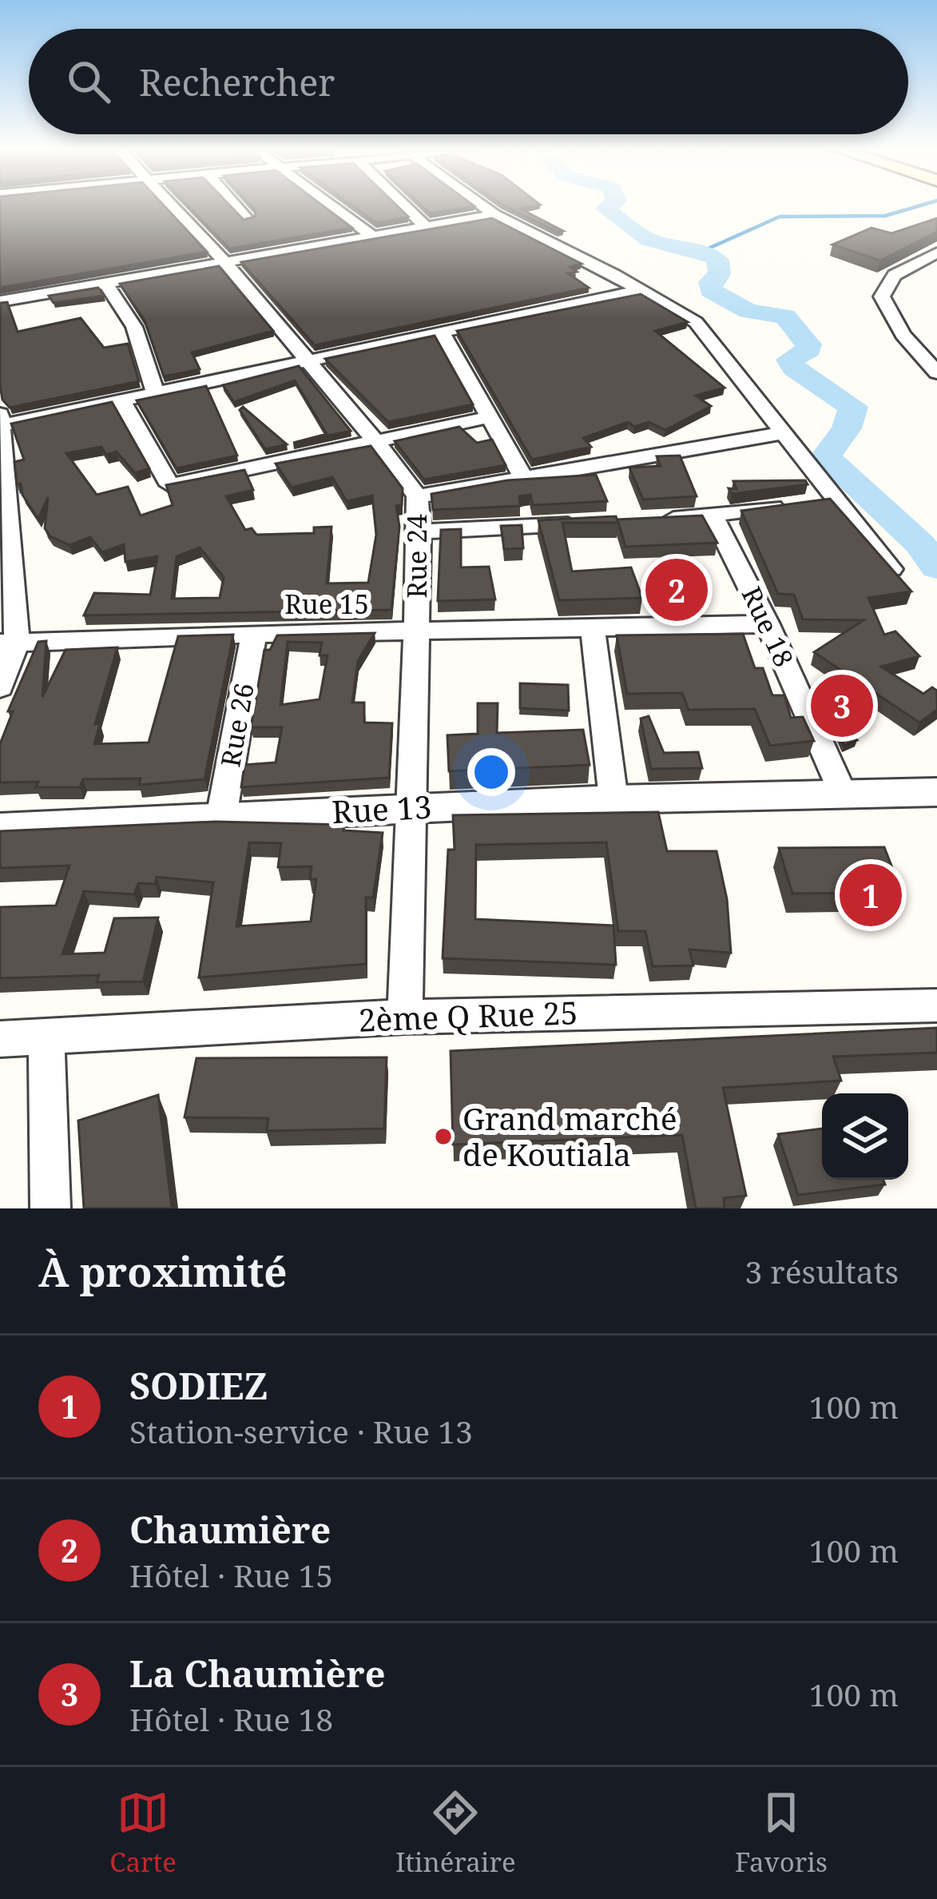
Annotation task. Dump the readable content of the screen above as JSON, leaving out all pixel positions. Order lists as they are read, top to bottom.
{
  "streets": {
    "street": [
      "Rue 24",
      "Rue 15",
      "Rue 18",
      "Rue 26",
      "Rue 13",
      "2ème Q Rue 25"
    ]
  },
  "crossings": [
    ["Rue 24", "Rue 15"],
    ["Rue 24", "Rue 13"],
    ["Rue 24", "2ème Q Rue 25"],
    ["Rue 15", "Rue 18"],
    ["Rue 15", "Rue 26"],
    ["Rue 18", "Rue 13"],
    ["Rue 26", "Rue 13"]
  ],
  "places": ["Grand marché de Koutiala"],
  "page": {
    "search": "Rechercher",
    "pins": ["2", "3", "1"],
    "heading": ["À proximité", "3 résultats"],
    "list": [
      {
        "mark": "1",
        "name": "SODIEZ",
        "note": "Station-service · Rue 13",
        "value": "100 m"
      },
      {
        "mark": "2",
        "name": "Chaumière",
        "note": "Hôtel · Rue 15",
        "value": "100 m"
      },
      {
        "mark": "3",
        "name": "La Chaumière",
        "note": "Hôtel · Rue 18",
        "value": "100 m"
      }
    ],
    "nav": ["Carte", "Itinéraire", "Favoris"]
  }
}
